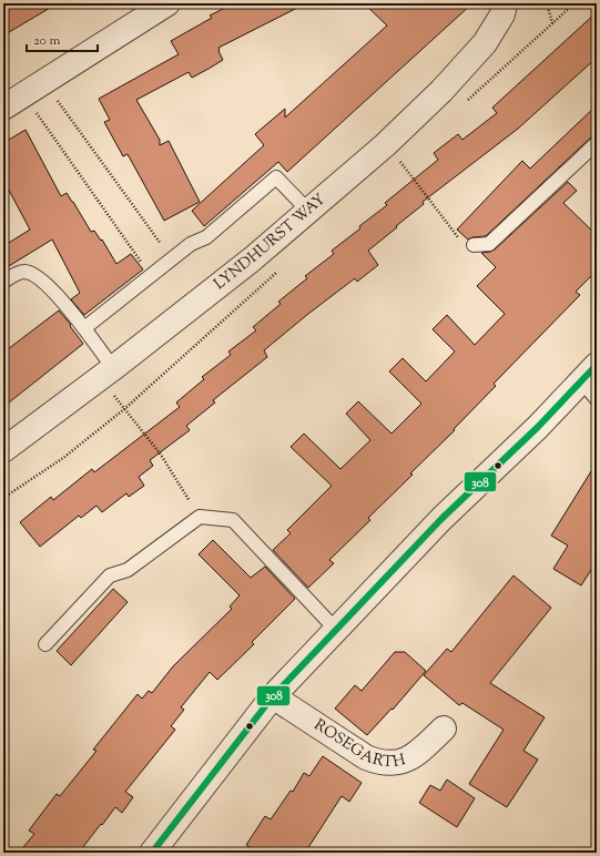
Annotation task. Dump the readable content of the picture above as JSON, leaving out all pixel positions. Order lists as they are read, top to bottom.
{
  "streets": {
    "street": ["LYNDHURST WAY", "ROSEGARTH"]
  },
  "lines": ["transit line 308"],
  "scale_bar": "20 m"
}
